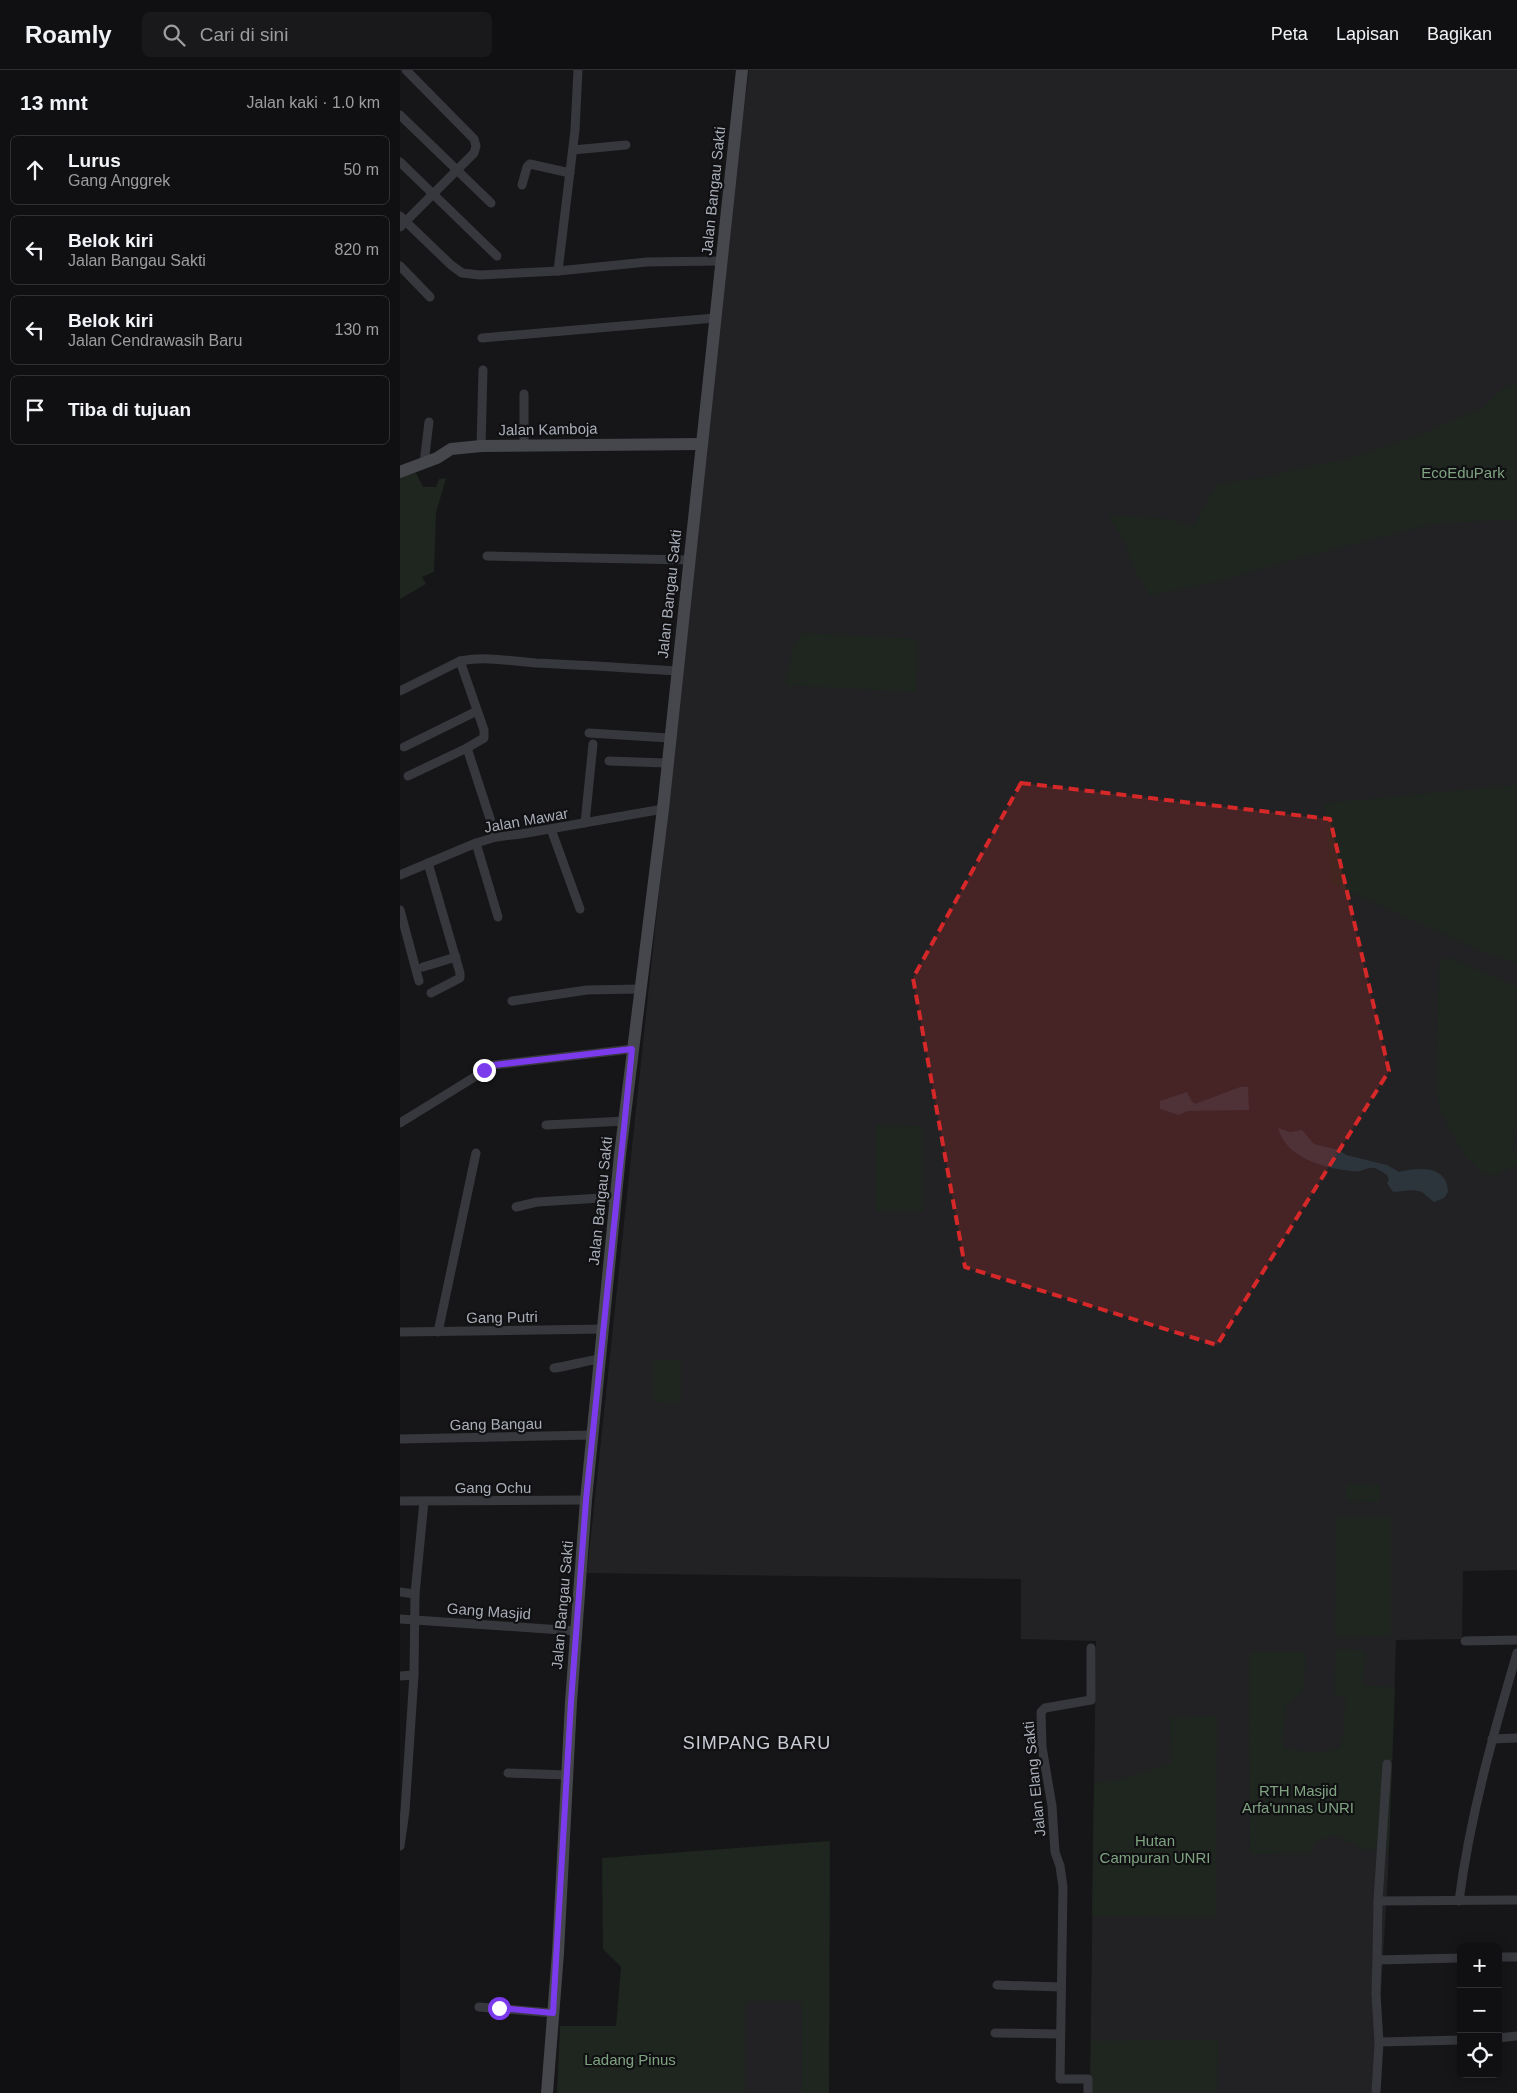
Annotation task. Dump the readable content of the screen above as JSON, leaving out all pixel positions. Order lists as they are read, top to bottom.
{
  "streets": {
    "street": [
      "Jalan Bangau Sakti",
      "Jalan Kamboja",
      "Jalan Mawar",
      "Gang Putri",
      "Gang Bangau",
      "Gang Ochu",
      "Gang Masjid",
      "Jalan Elang Sakti"
    ]
  },
  "crossings": [
    ["Jalan Bangau Sakti", "Jalan Kamboja"],
    ["Jalan Bangau Sakti", "Jalan Mawar"],
    ["Jalan Bangau Sakti", "Gang Putri"],
    ["Jalan Bangau Sakti", "Gang Bangau"],
    ["Jalan Bangau Sakti", "Gang Ochu"],
    ["Jalan Bangau Sakti", "Gang Masjid"]
  ],
  "districts": ["SIMPANG BARU"],
  "parks": [
    "EcoEduPark",
    "RTH Masjid Arfa'unnas UNRI",
    "Hutan Campuran UNRI",
    "Ladang Pinus"
  ],
  "page": {
    "header": "Roamly",
    "search": "Cari di sini",
    "nav": ["Peta", "Lapisan", "Bagikan"],
    "heading": ["13 mnt", "Jalan kaki · 1.0 km"],
    "list": [
      ["Lurus", "Gang Anggrek", "50 m"],
      ["Belok kiri", "Jalan Bangau Sakti", "820 m"],
      ["Belok kiri", "Jalan Cendrawasih Baru", "130 m"],
      "Tiba di tujuan"
    ],
    "map_buttons": ["+", "−"]
  }
}
